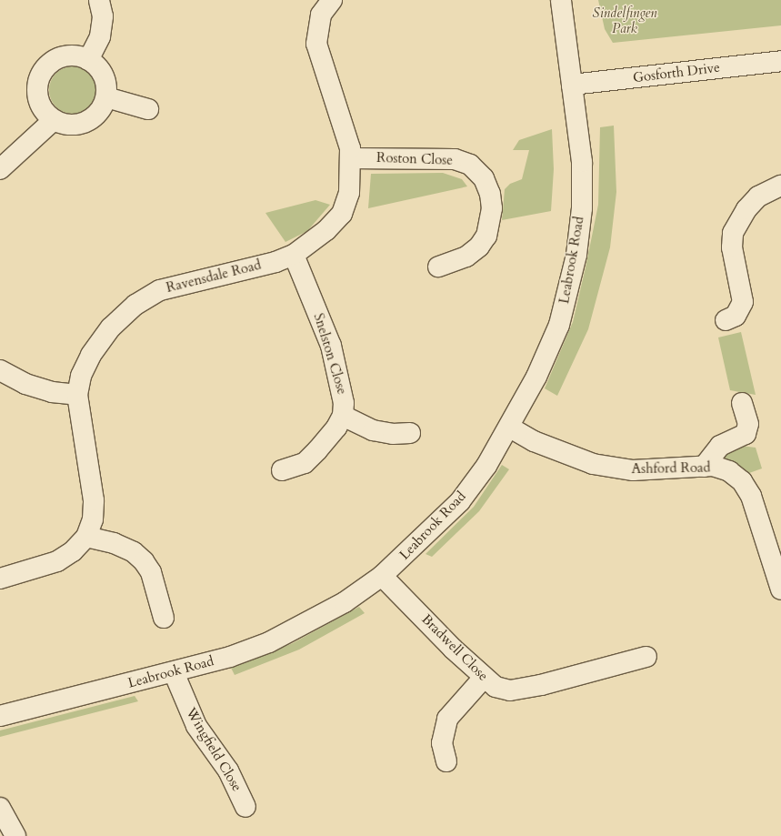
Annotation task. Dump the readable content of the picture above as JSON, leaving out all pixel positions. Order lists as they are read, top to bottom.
{
  "streets": {
    "street": [
      "Gosforth Drive",
      "Roston Close",
      "Leabrook Road",
      "Ravensdale Road",
      "Snelston Close",
      "Ashford Road",
      "Bradwell Close",
      "Wingfield Close"
    ]
  },
  "crossings": [
    ["Gosforth Drive", "Leabrook Road"],
    ["Roston Close", "Ravensdale Road"],
    ["Leabrook Road", "Ashford Road"],
    ["Leabrook Road", "Bradwell Close"],
    ["Leabrook Road", "Wingfield Close"],
    ["Ravensdale Road", "Snelston Close"]
  ],
  "parks": ["Sindelfingen Park"]
}
